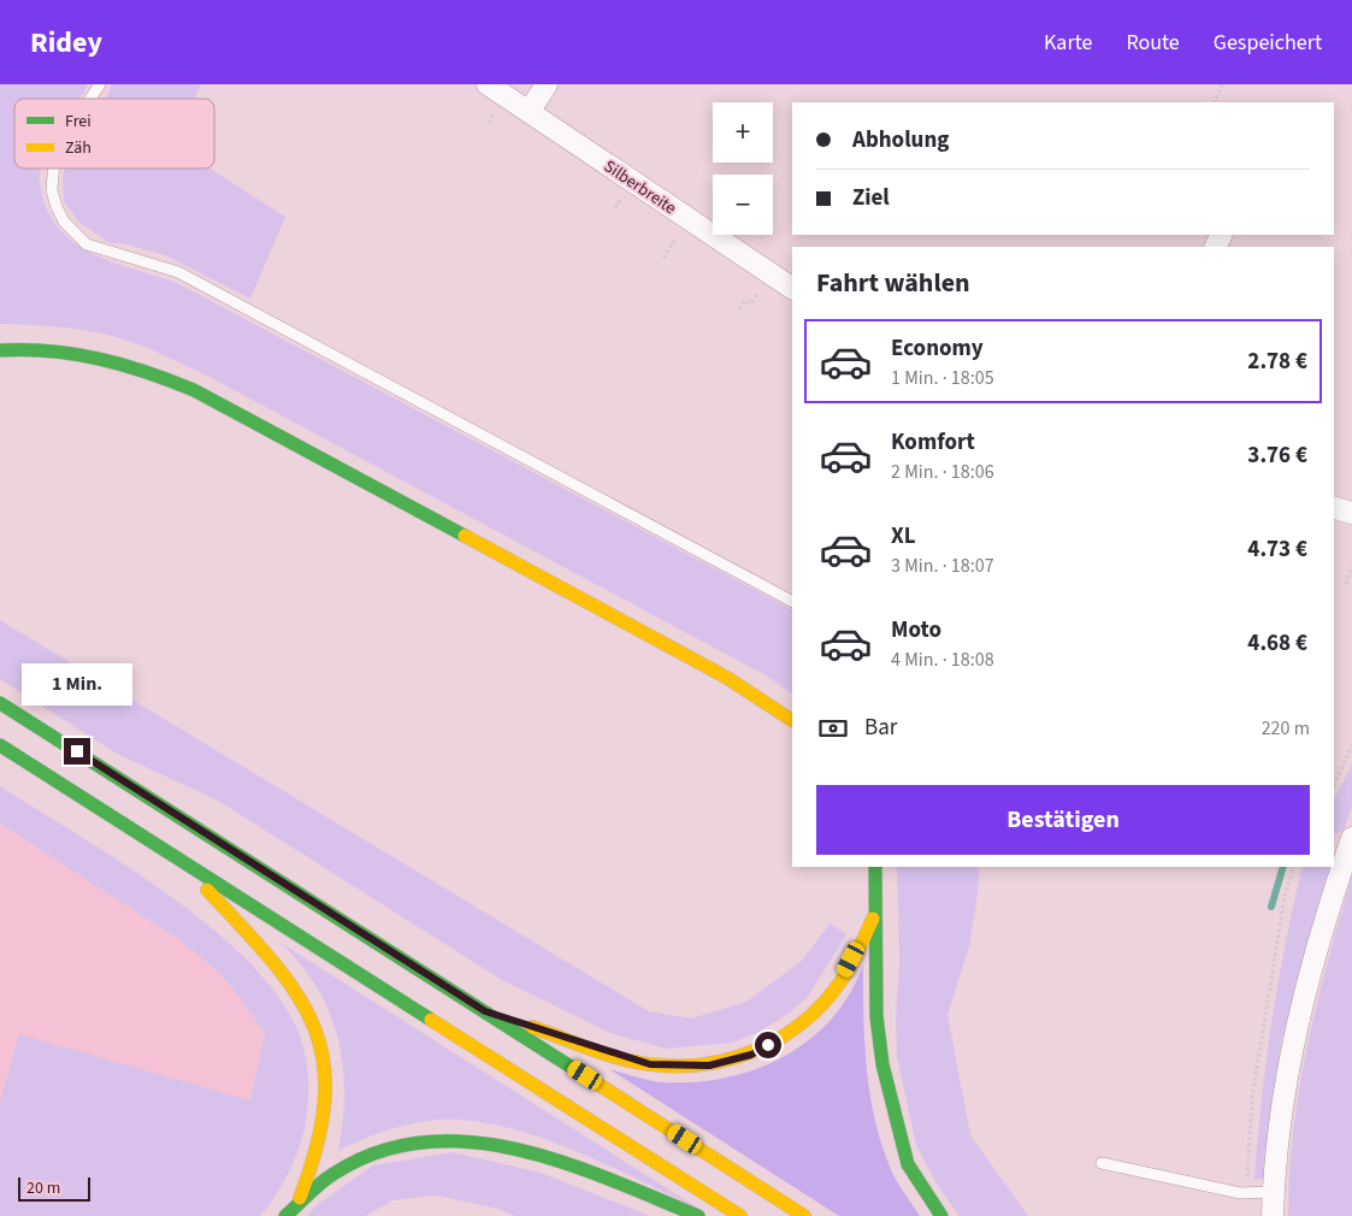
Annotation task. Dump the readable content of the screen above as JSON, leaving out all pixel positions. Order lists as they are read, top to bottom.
{
  "streets": {
    "street": ["Silberbreite"]
  },
  "legend": ["Frei", "Zäh"],
  "scale_bar": "20 m",
  "page": {
    "header": "Ridey",
    "nav": ["Karte", "Route", "Gespeichert"],
    "map_buttons": ["+", "−"],
    "banner": ["Abholung", "Ziel"],
    "heading": "Fahrt wählen",
    "list": [
      {
        "name": "Economy",
        "note": "1 Min. · 18:05",
        "value": "2.78 €"
      },
      {
        "name": "Komfort",
        "note": "2 Min. · 18:06",
        "value": "3.76 €"
      },
      {
        "name": "XL",
        "note": "3 Min. · 18:07",
        "value": "4.73 €"
      },
      {
        "name": "Moto",
        "note": "4 Min. · 18:08",
        "value": "4.68 €"
      }
    ],
    "bubble": "1 Min.",
    "pay": ["Bar", "220 m"],
    "buttons": "Bestätigen",
    "scale": "20 m"
  }
}
